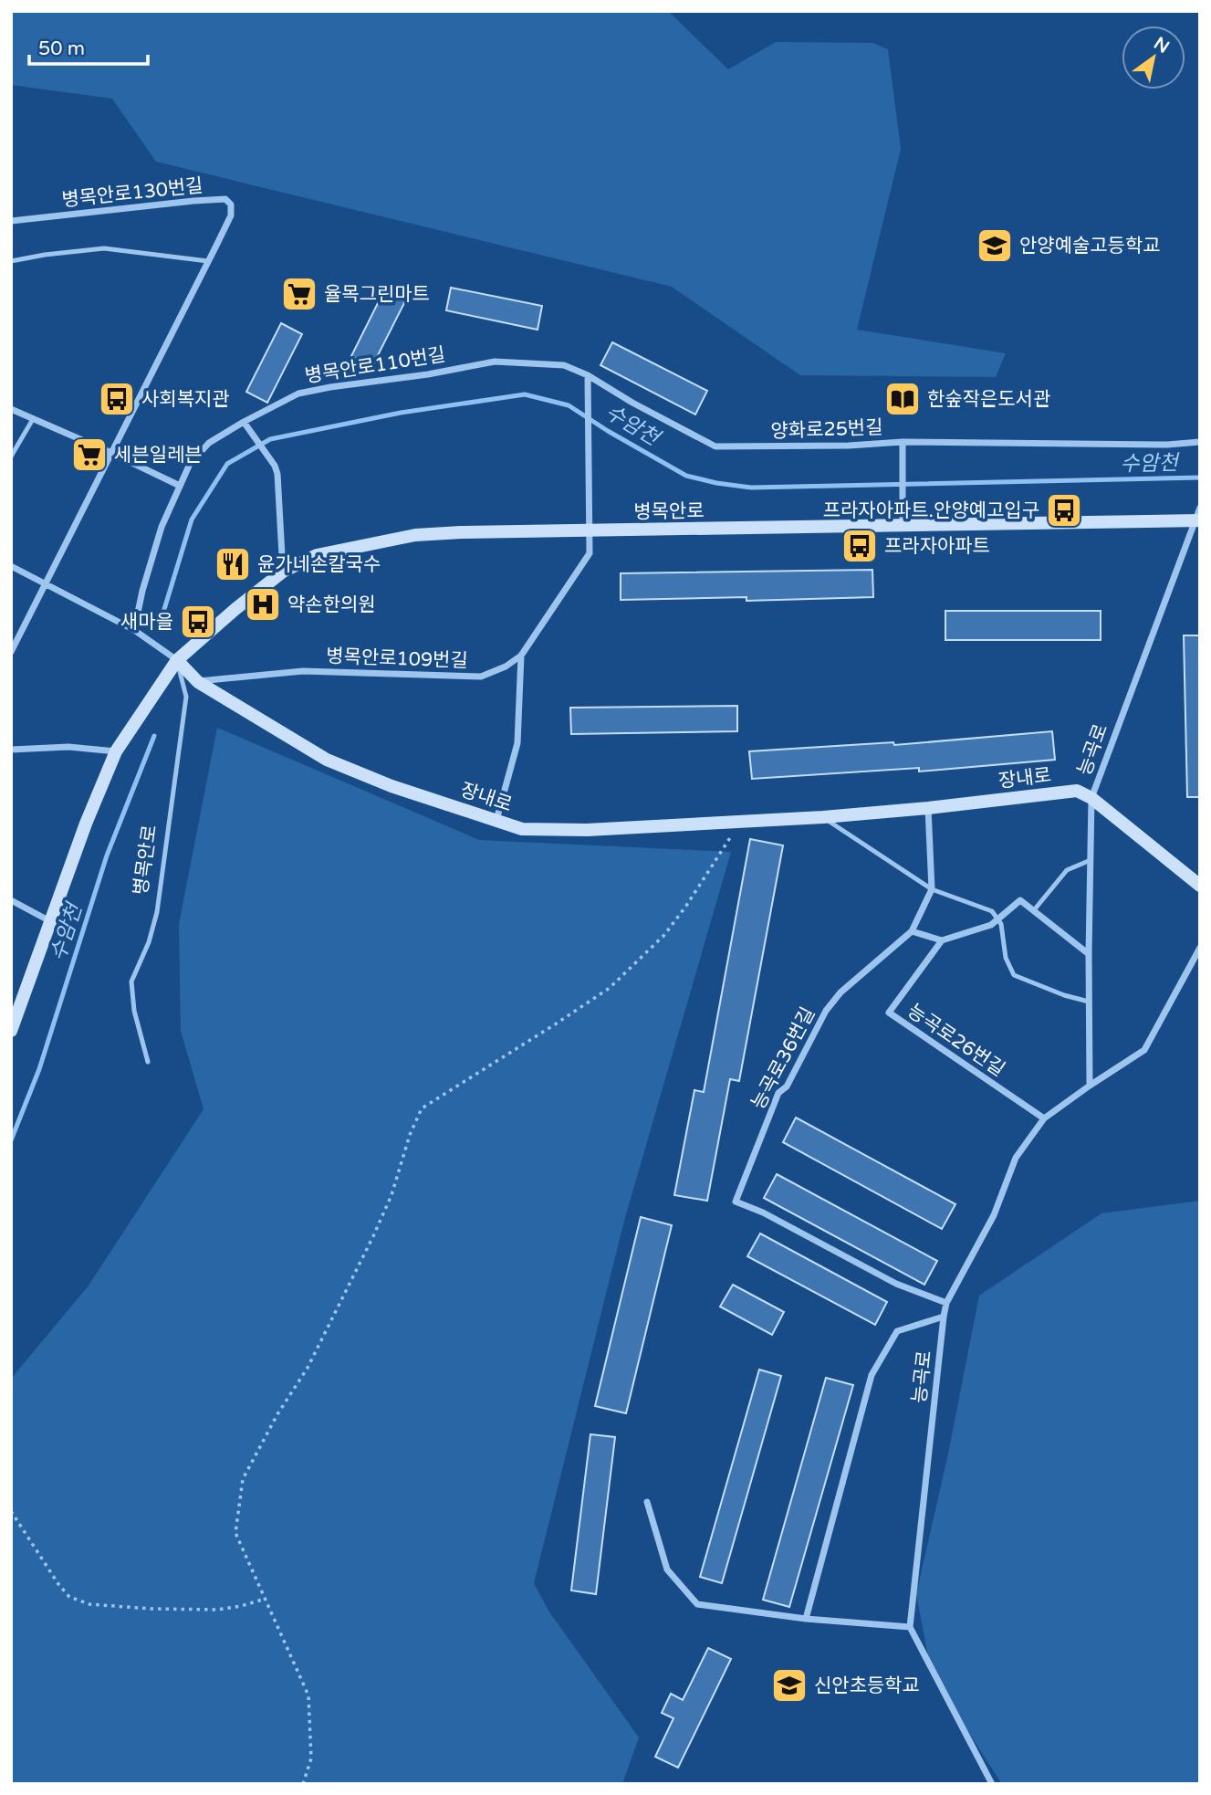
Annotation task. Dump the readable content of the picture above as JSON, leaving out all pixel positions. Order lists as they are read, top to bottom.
{
  "streets": {
    "street": [
      "병목안로130번길",
      "병목안로110번길",
      "양화로25번길",
      "병목안로",
      "병목안로109번길",
      "능곡로",
      "장내로",
      "능곡로26번길",
      "능곡로36번길"
    ]
  },
  "crossings": [
    ["병목안로110번길", "양화로25번길"],
    ["병목안로", "병목안로109번길"],
    ["병목안로", "능곡로"],
    ["병목안로", "장내로"],
    ["병목안로109번길", "장내로"],
    ["능곡로", "장내로"],
    ["능곡로", "능곡로26번길"],
    ["능곡로", "능곡로36번길"],
    ["장내로", "능곡로36번길"]
  ],
  "water": ["수암천"],
  "places": {
    "school or university": ["안양예술고등학교", "신안초등학교"],
    "supermarket": ["율목그린마트", "세븐일레븐"],
    "bus stop": [
      "사회복지관",
      "프라자아파트.안양예고입구",
      "프라자아파트",
      "새마을"
    ],
    "library": ["한숲작은도서관"],
    "restaurant": ["윤가네손칼국수"],
    "hospital": ["약손한의원"]
  },
  "scale_bar": "50 m",
  "north": "top right"
}
